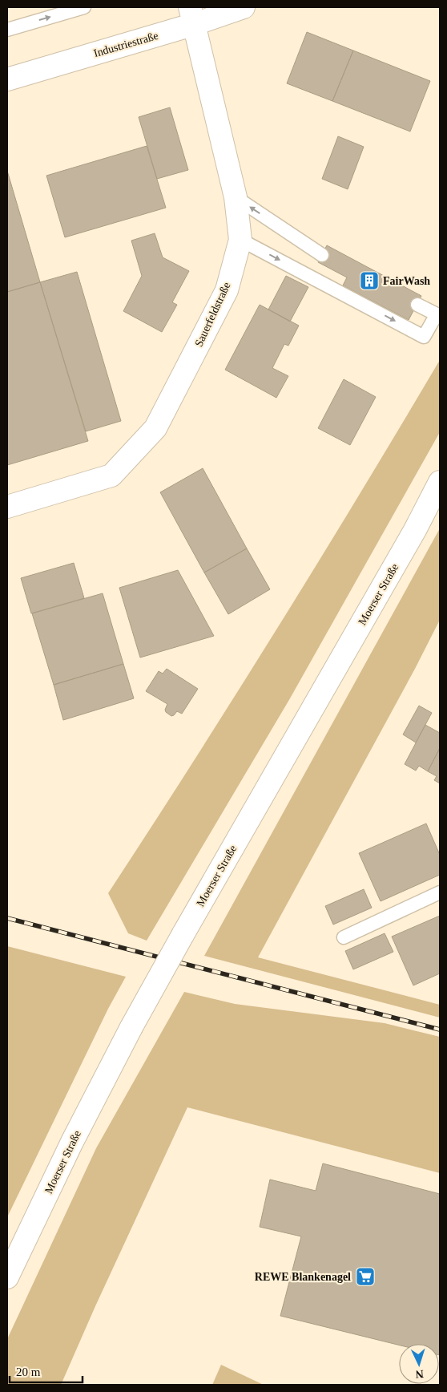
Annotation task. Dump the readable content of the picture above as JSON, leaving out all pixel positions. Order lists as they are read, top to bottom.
{
  "streets": {
    "main road": ["Industriestraße", "Sauerfeldstraße", "Moerser Straße"]
  },
  "crossings": [
    ["Industriestraße", "Sauerfeldstraße"]
  ],
  "places": {
    "building": ["FairWash"],
    "supermarket": ["REWE Blankenagel"]
  },
  "scale_bar": "20 m",
  "north": "bottom"
}
